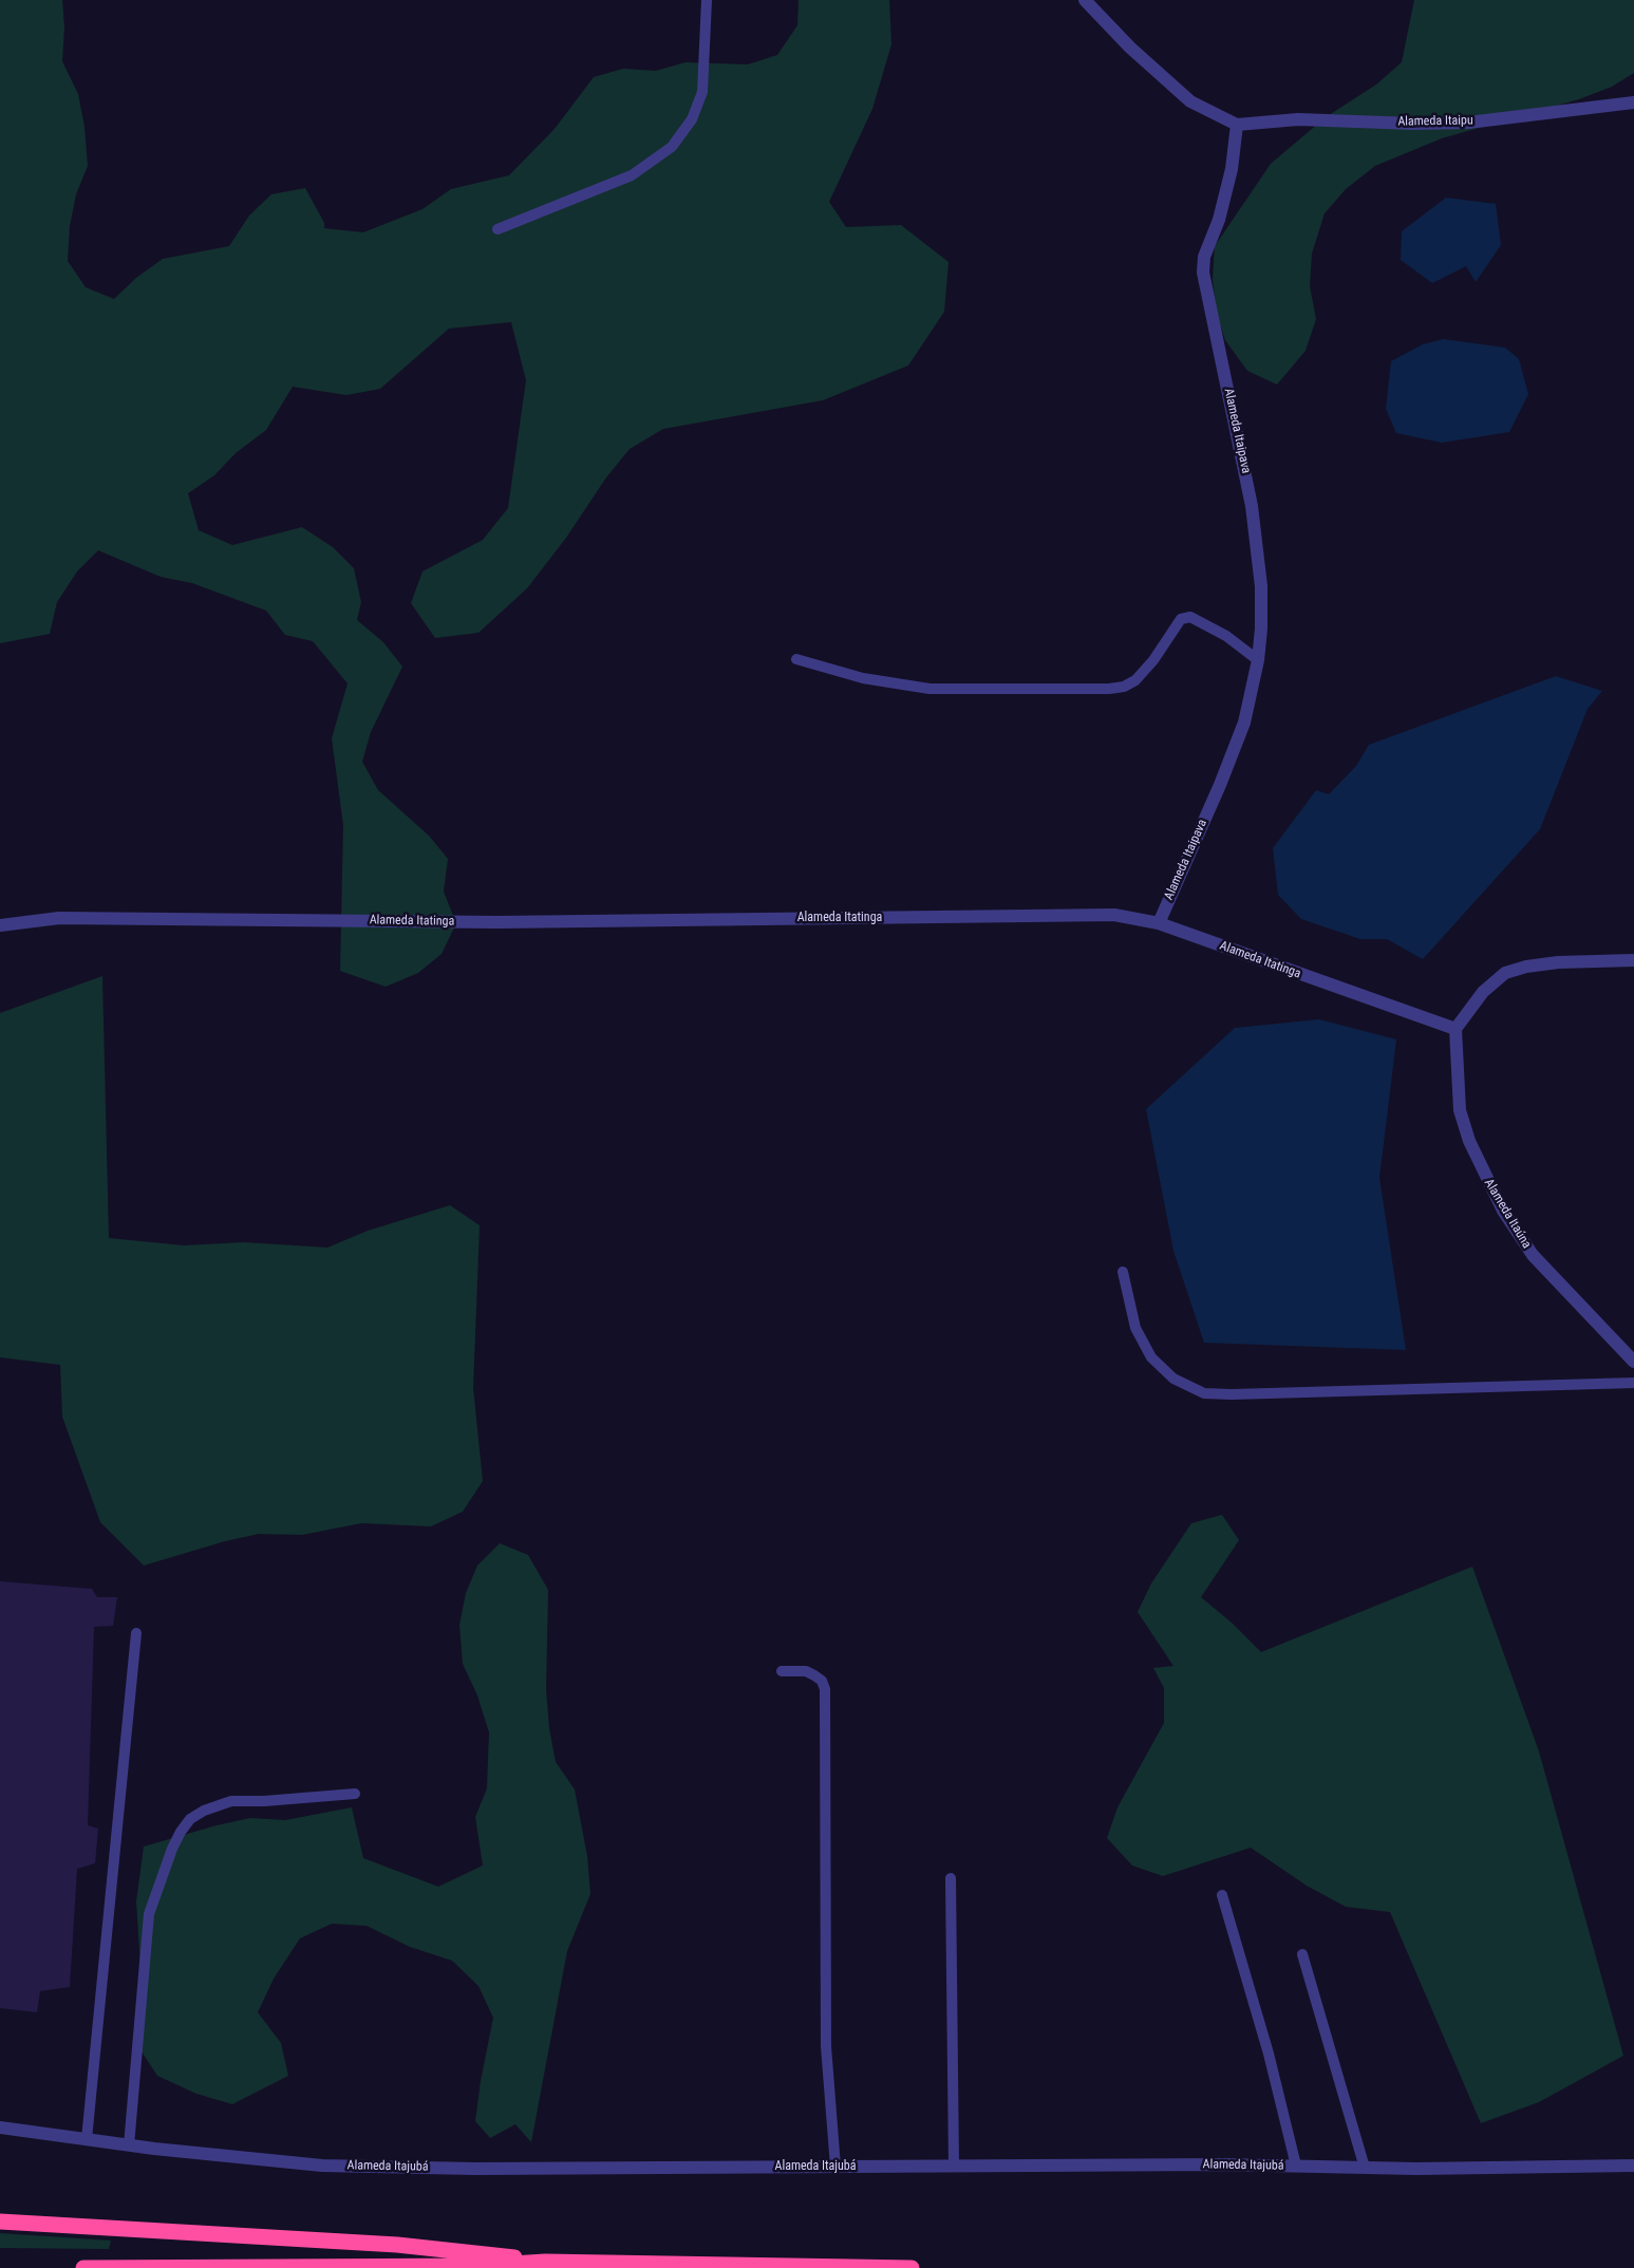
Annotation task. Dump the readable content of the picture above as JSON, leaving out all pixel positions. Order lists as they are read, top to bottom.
{
  "streets": {
    "street": [
      "Alameda Itaipu",
      "Alameda Itaipava",
      "Alameda Itatinga",
      "Alameda Itaúna",
      "Alameda Itajubá"
    ]
  },
  "crossings": [
    ["Alameda Itaipu", "Alameda Itaipava"],
    ["Alameda Itaipava", "Alameda Itatinga"],
    ["Alameda Itatinga", "Alameda Itaúna"]
  ]
}
